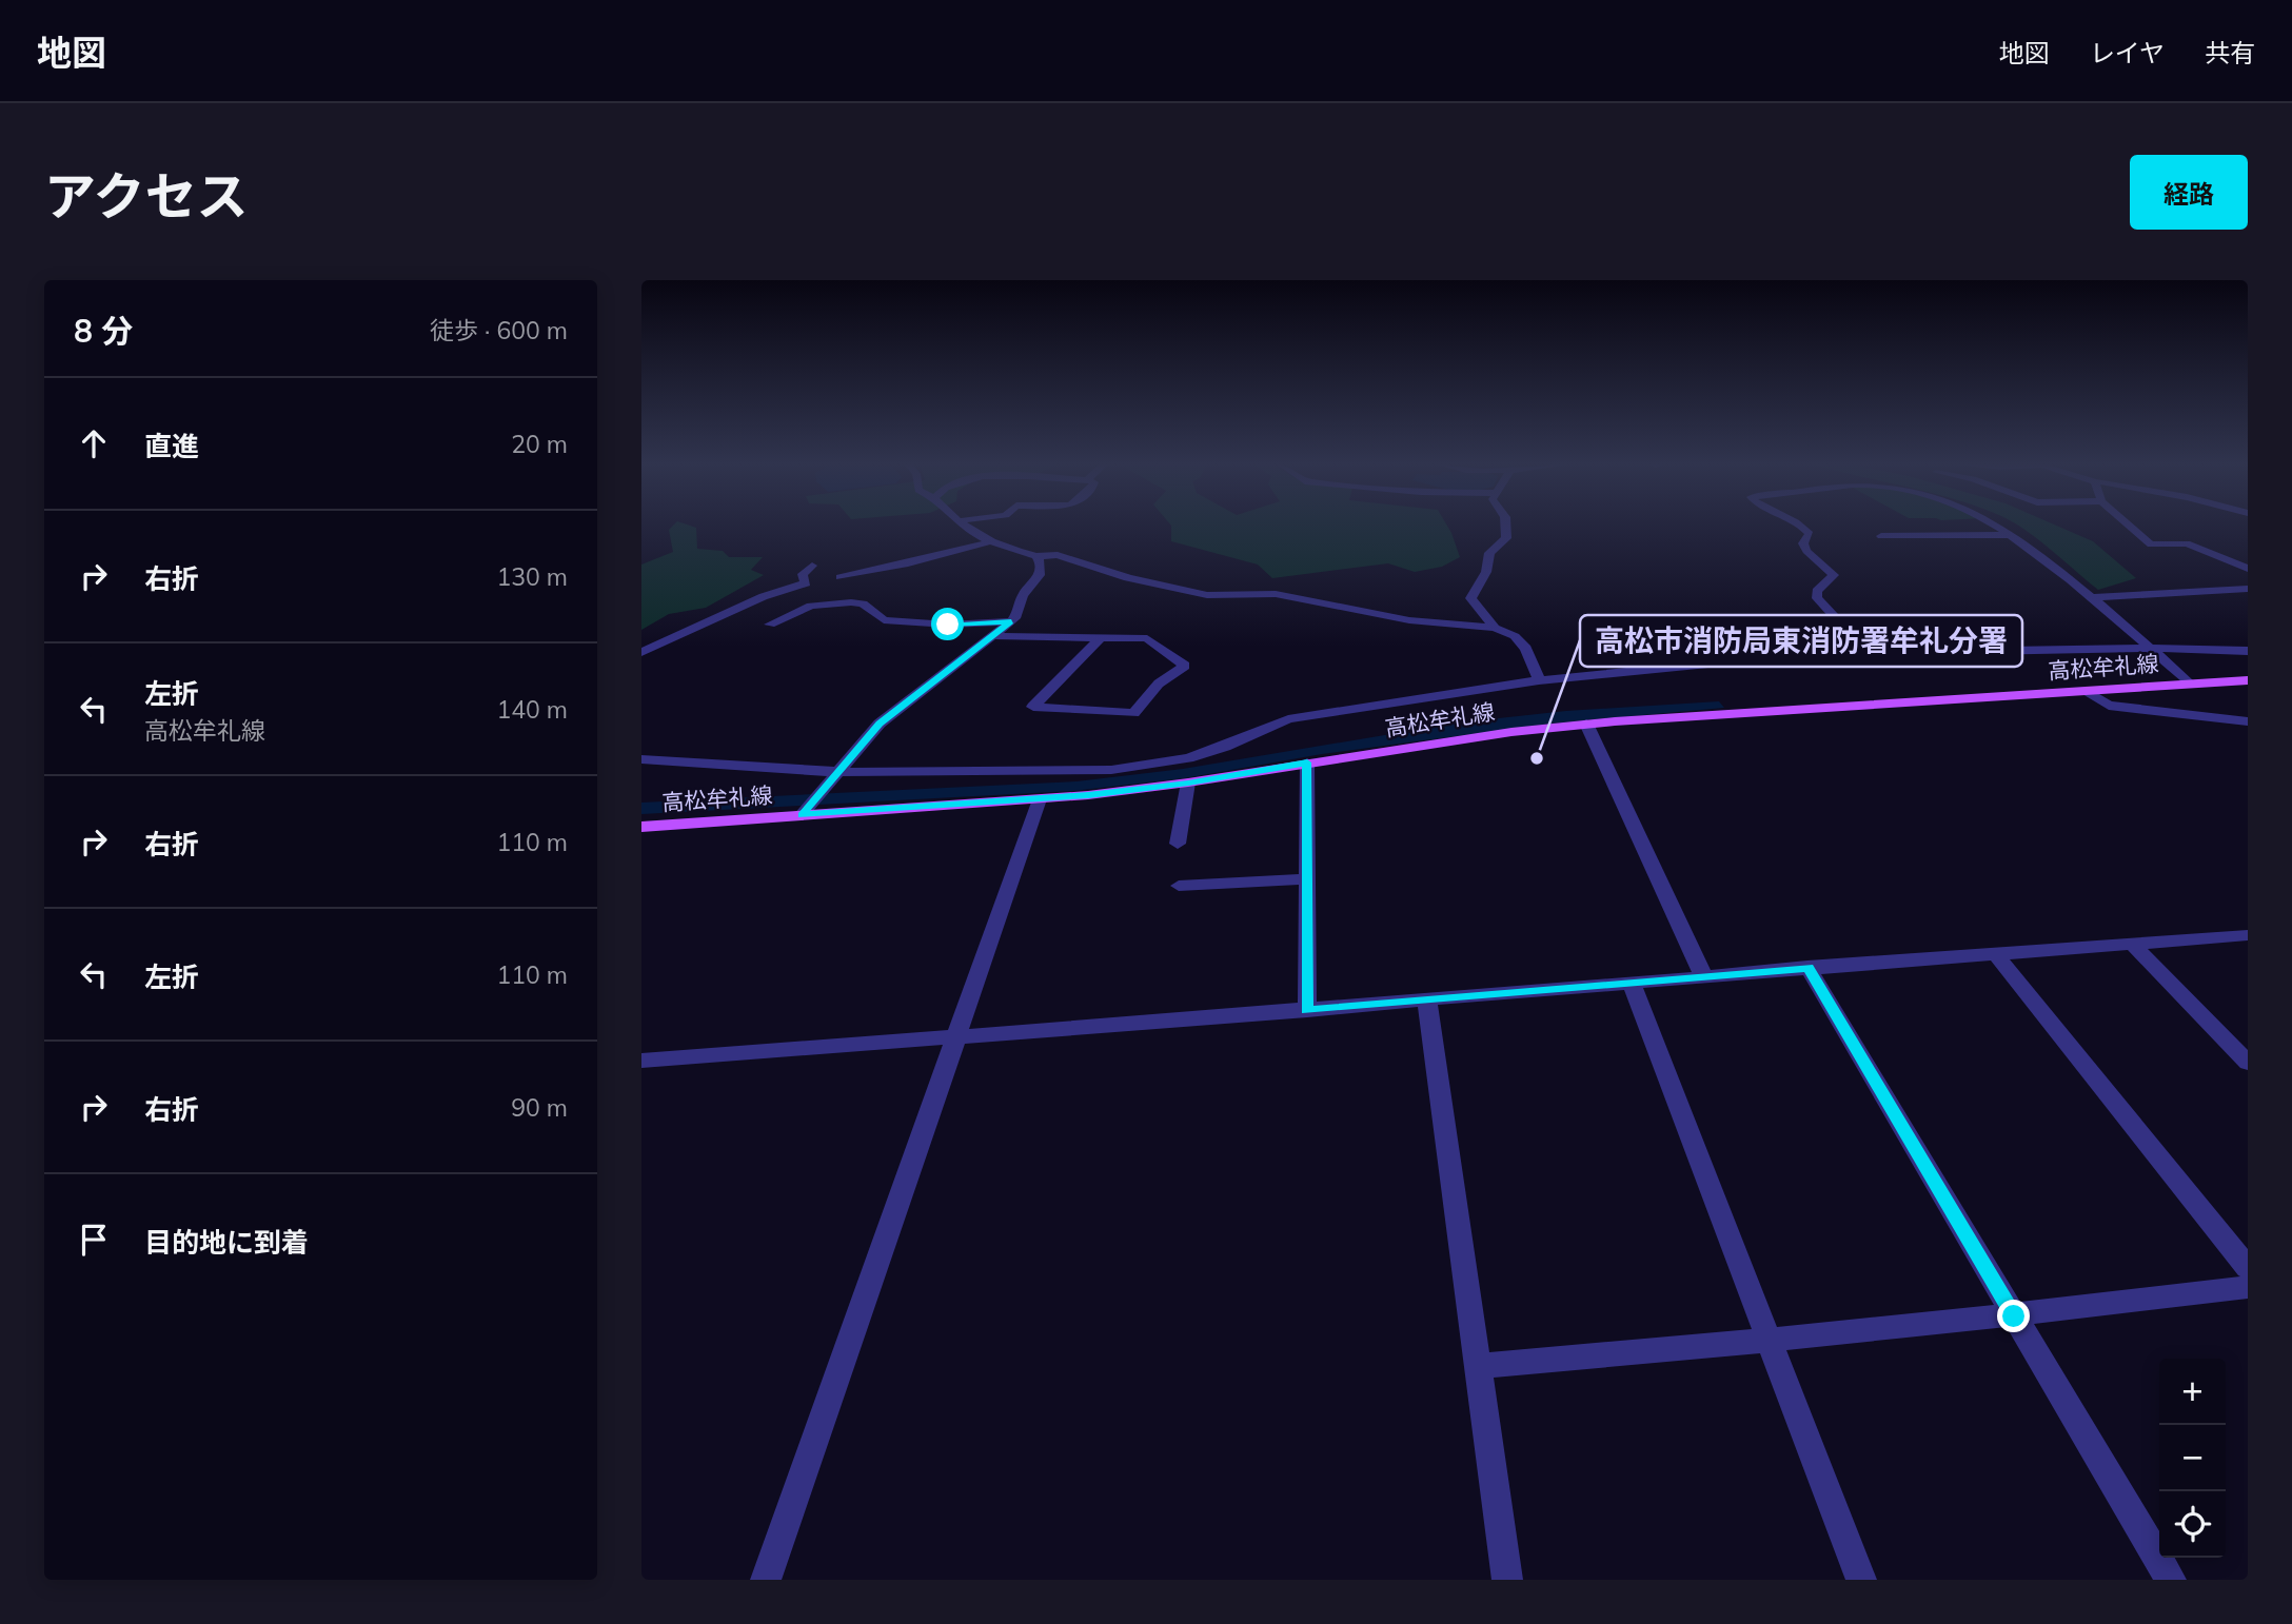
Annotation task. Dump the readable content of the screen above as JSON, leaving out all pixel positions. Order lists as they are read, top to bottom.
{
  "streets": {
    "main road": ["高松牟礼線"]
  },
  "places": ["高松市消防局東消防署牟礼分署"],
  "page": {
    "header": "地図",
    "nav": ["地図", "レイヤ", "共有"],
    "title": "アクセス",
    "buttons": "経路",
    "heading": ["8 分", "徒歩 · 600 m"],
    "list": [
      ["直進", "20 m"],
      ["右折", "130 m"],
      ["左折", "高松牟礼線", "140 m"],
      ["右折", "110 m"],
      ["左折", "110 m"],
      ["右折", "90 m"],
      "目的地に到着"
    ],
    "map_buttons": ["+", "−"]
  }
}
